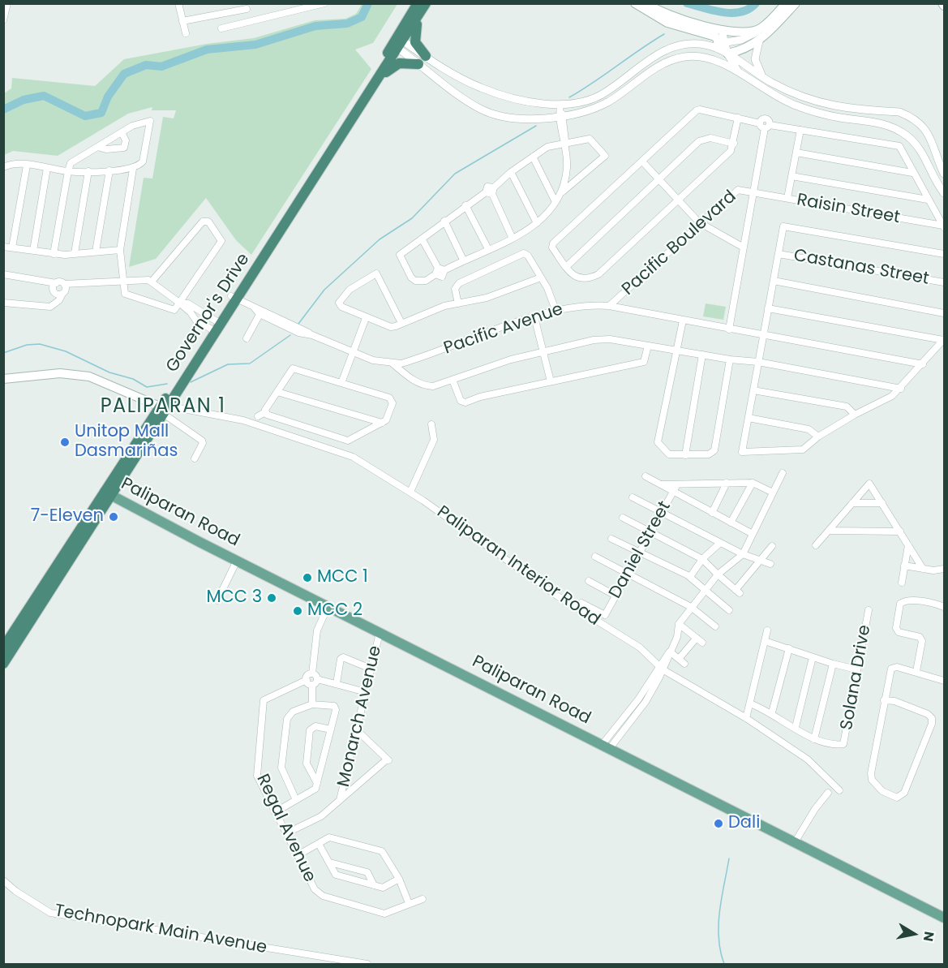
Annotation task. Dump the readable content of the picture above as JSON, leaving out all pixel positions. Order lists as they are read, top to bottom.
{
  "streets": {
    "highway": ["Governor's Drive"],
    "main road": ["Paliparan Road"],
    "street": [
      "Raisin Street",
      "Pacific Boulevard",
      "Castanas Street",
      "Pacific Avenue",
      "Daniel Street",
      "Paliparan Interior Road",
      "Solana Drive",
      "Monarch Avenue",
      "Regal Avenue",
      "Technopark Main Avenue"
    ]
  },
  "crossings": [
    ["Raisin Street", "Pacific Boulevard"],
    ["Pacific Boulevard", "Pacific Avenue"],
    ["Governor's Drive", "Pacific Avenue"],
    ["Governor's Drive", "Paliparan Road"],
    ["Governor's Drive", "Paliparan Interior Road"],
    ["Paliparan Road", "Monarch Avenue"]
  ],
  "districts": ["PALIPARAN 1"],
  "places": [
    "Unitop Mall Dasmariñas",
    "7-Eleven",
    "MCC 1",
    "MCC 3",
    "MCC 2",
    "Dali"
  ],
  "north": "right"
}
